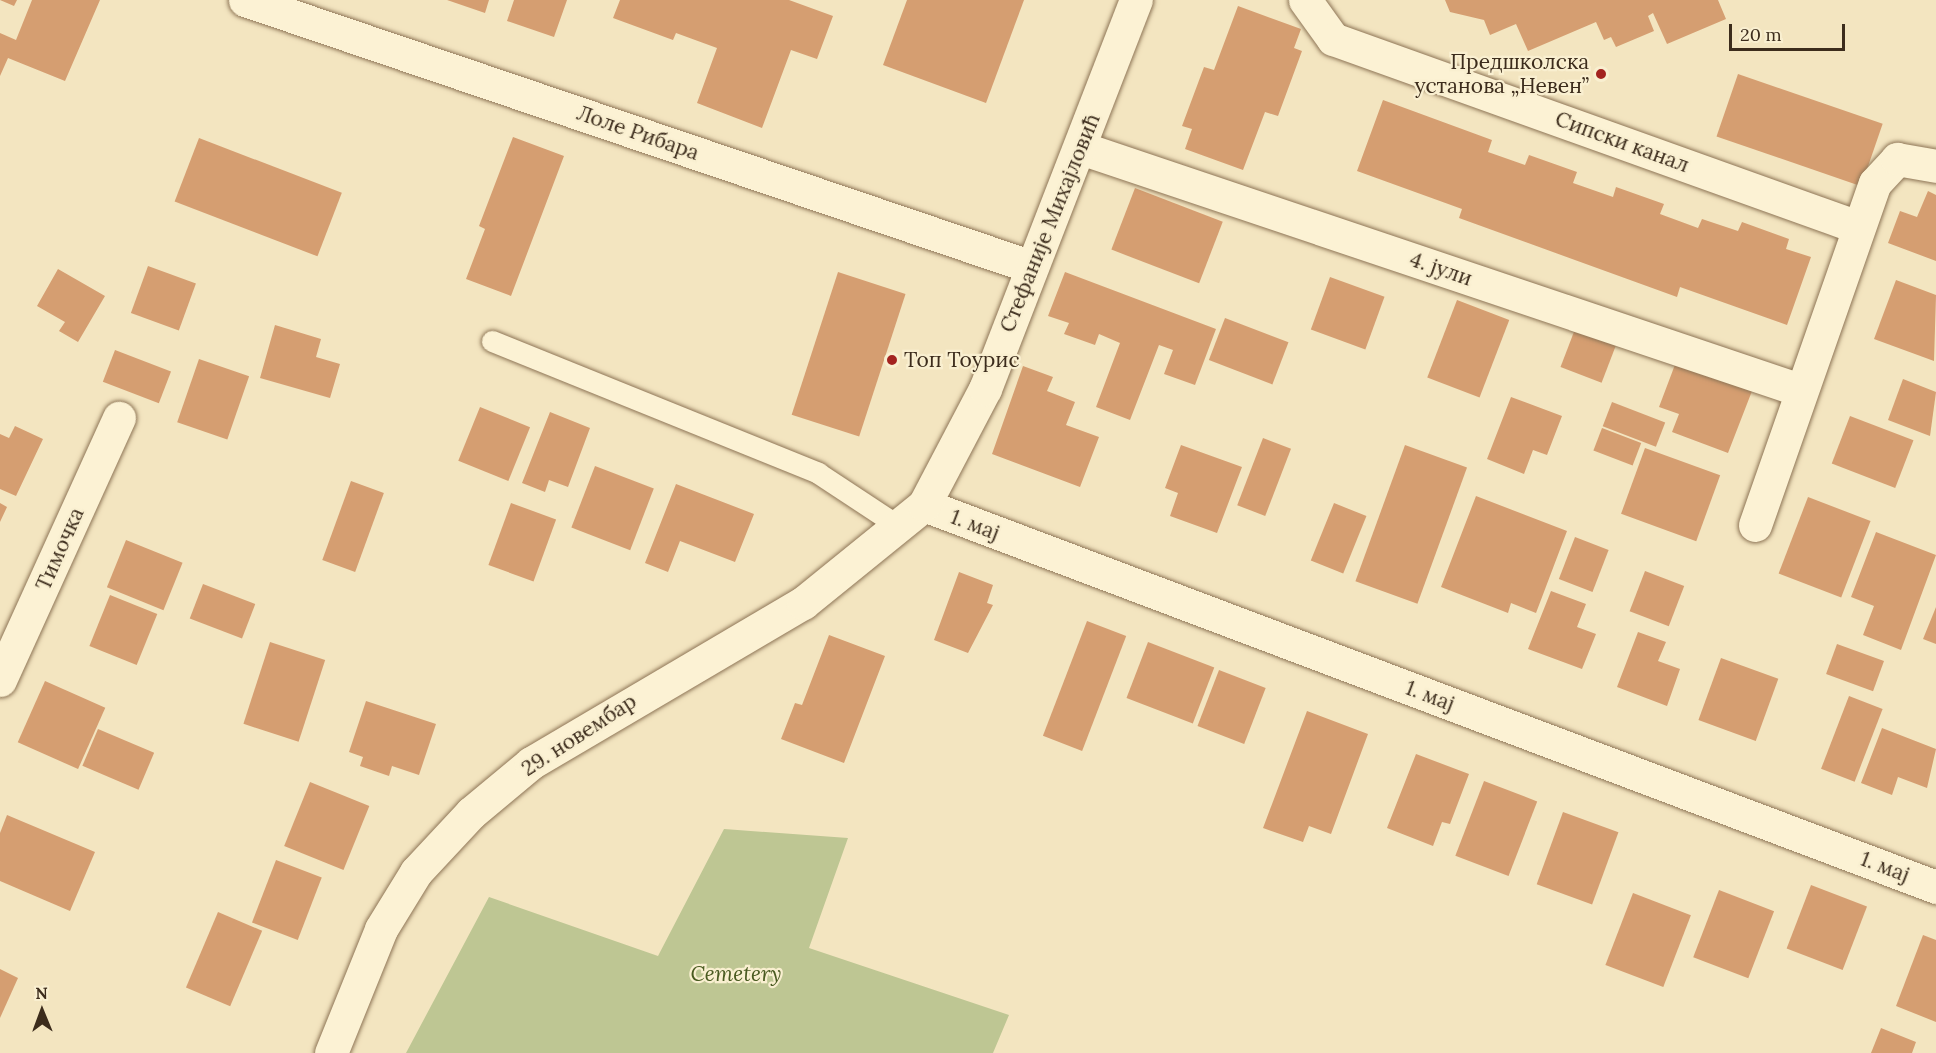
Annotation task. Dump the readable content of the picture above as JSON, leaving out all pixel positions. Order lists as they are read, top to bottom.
{
  "streets": {
    "street": [
      "Лоле Рибара",
      "Сипски канал",
      "Стефаније Михајловић",
      "4. јули",
      "1. мај",
      "Тимочка",
      "29. новембар"
    ]
  },
  "crossings": [
    ["Лоле Рибара", "Стефаније Михајловић"],
    ["Стефаније Михајловић", "4. јули"],
    ["Стефаније Михајловић", "1. мај"],
    ["Стефаније Михајловић", "29. новембар"],
    ["1. мај", "29. новембар"]
  ],
  "parks": ["Cemetery"],
  "places": ["Предшколска установа „Невен”", "Топ Тоурис"],
  "scale_bar": "20 m",
  "north": "top"
}
